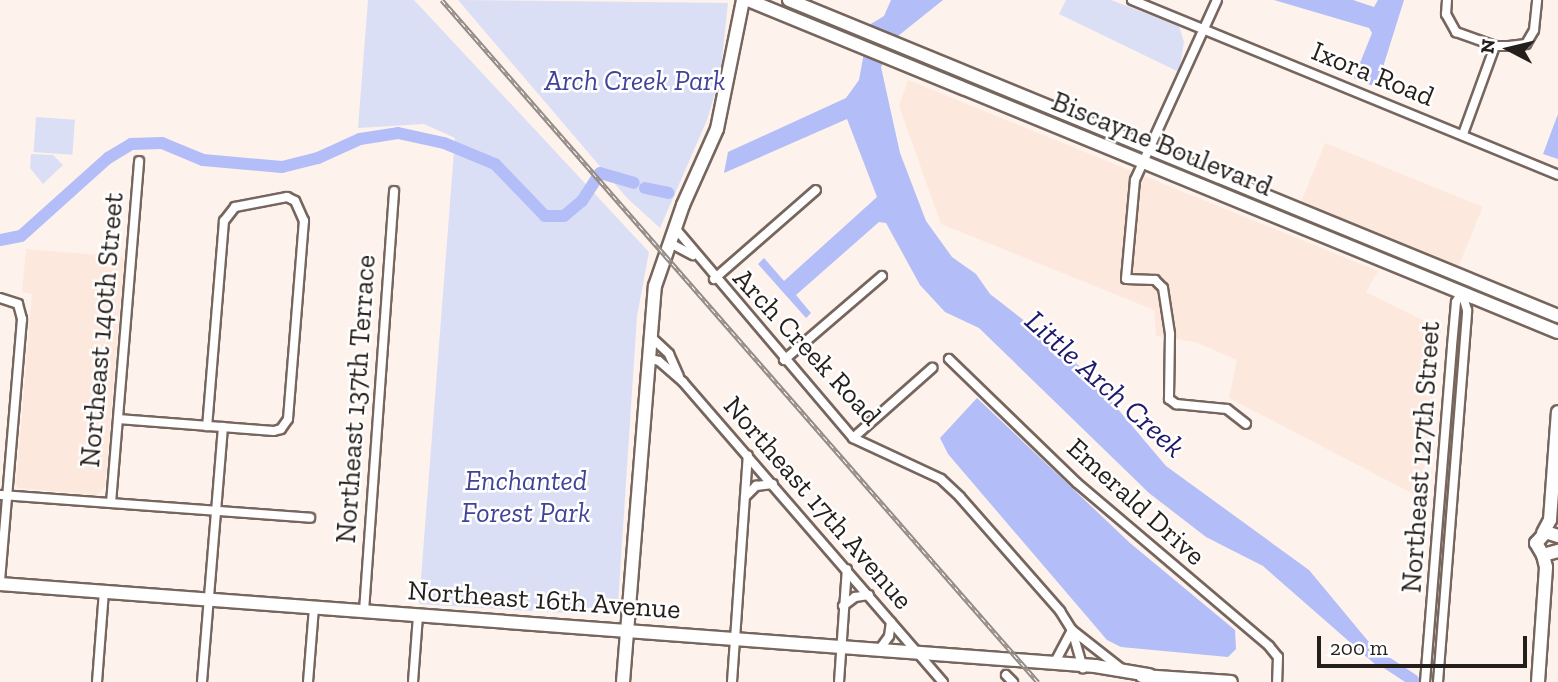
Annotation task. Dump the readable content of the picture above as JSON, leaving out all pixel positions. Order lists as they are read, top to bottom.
{
  "streets": {
    "main road": ["Biscayne Boulevard", "Northeast 16th Avenue"],
    "street": [
      "Ixora Road",
      "Northeast 140th Street",
      "Arch Creek Road",
      "Northeast 137th Terrace",
      "Northeast 127th Street",
      "Emerald Drive",
      "Northeast 17th Avenue"
    ]
  },
  "crossings": [
    ["Biscayne Boulevard", "Northeast 127th Street"],
    ["Arch Creek Road", "Northeast 16th Avenue"],
    ["Northeast 137th Terrace", "Northeast 16th Avenue"],
    ["Northeast 17th Avenue", "Northeast 16th Avenue"]
  ],
  "water": ["Little Arch Creek"],
  "parks": ["Arch Creek Park", "Enchanted Forest Park"],
  "scale_bar": "200 m",
  "north": "left"
}
